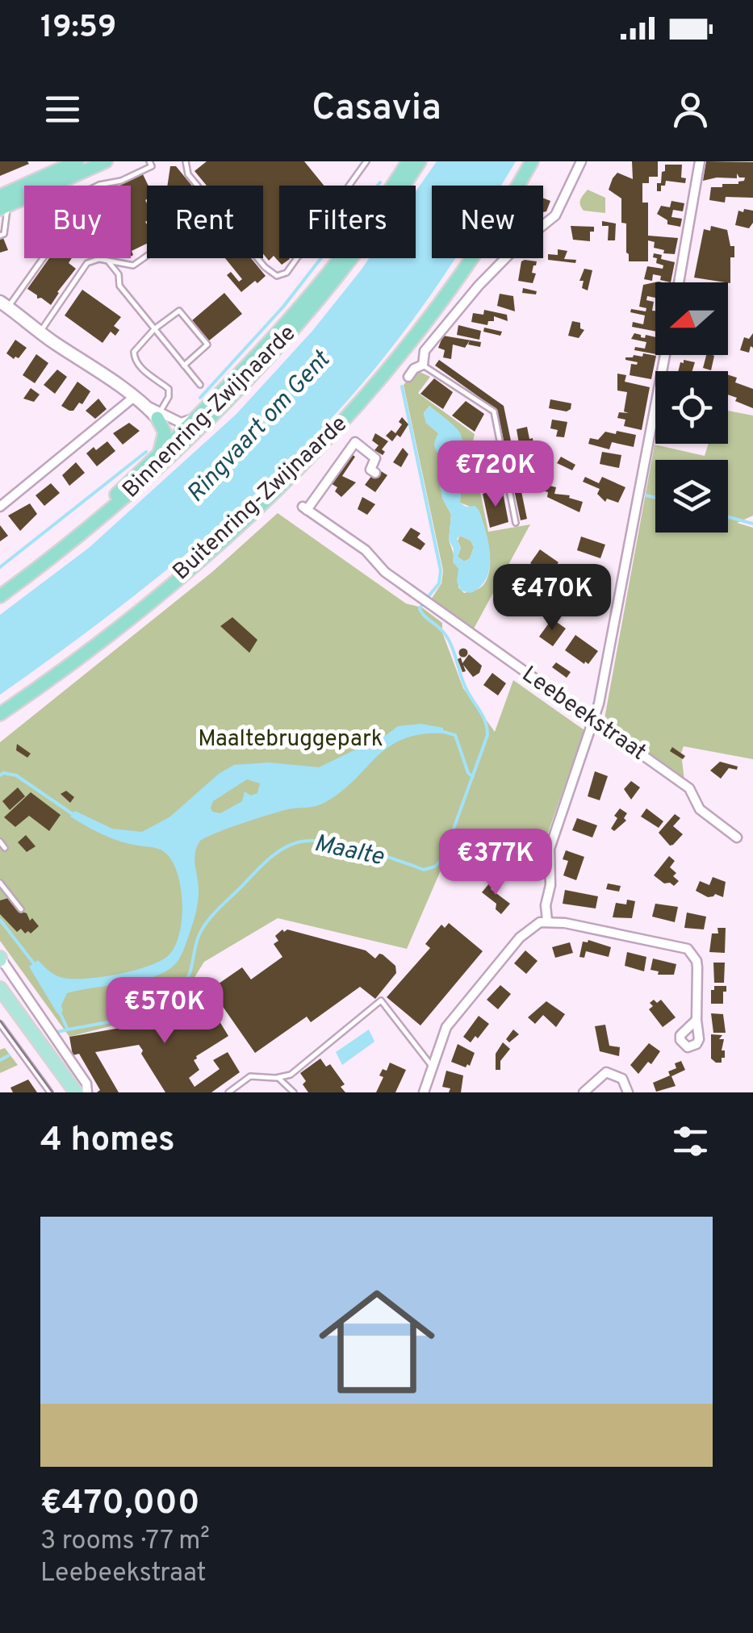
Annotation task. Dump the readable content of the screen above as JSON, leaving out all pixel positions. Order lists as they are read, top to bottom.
{
  "streets": {
    "highway": ["Binnenring-Zwijnaarde", "Buitenring-Zwijnaarde"],
    "street": ["Leebeekstraat"]
  },
  "water": ["Ringvaart om Gent", "Maalte"],
  "parks": ["Maaltebruggepark"],
  "north": "left",
  "page": {
    "status": "19:59",
    "header": "Casavia",
    "chip": [
      "Buy",
      "Rent",
      "Filters",
      "New"
    ],
    "price": [
      "€720K",
      "€470K",
      "€377K",
      "€570K"
    ],
    "heading": "4 homes",
    "list": [
      {
        "name": "€470,000",
        "note": "3 rooms · 77 m² · Leebeekstraat"
      }
    ]
  }
}
